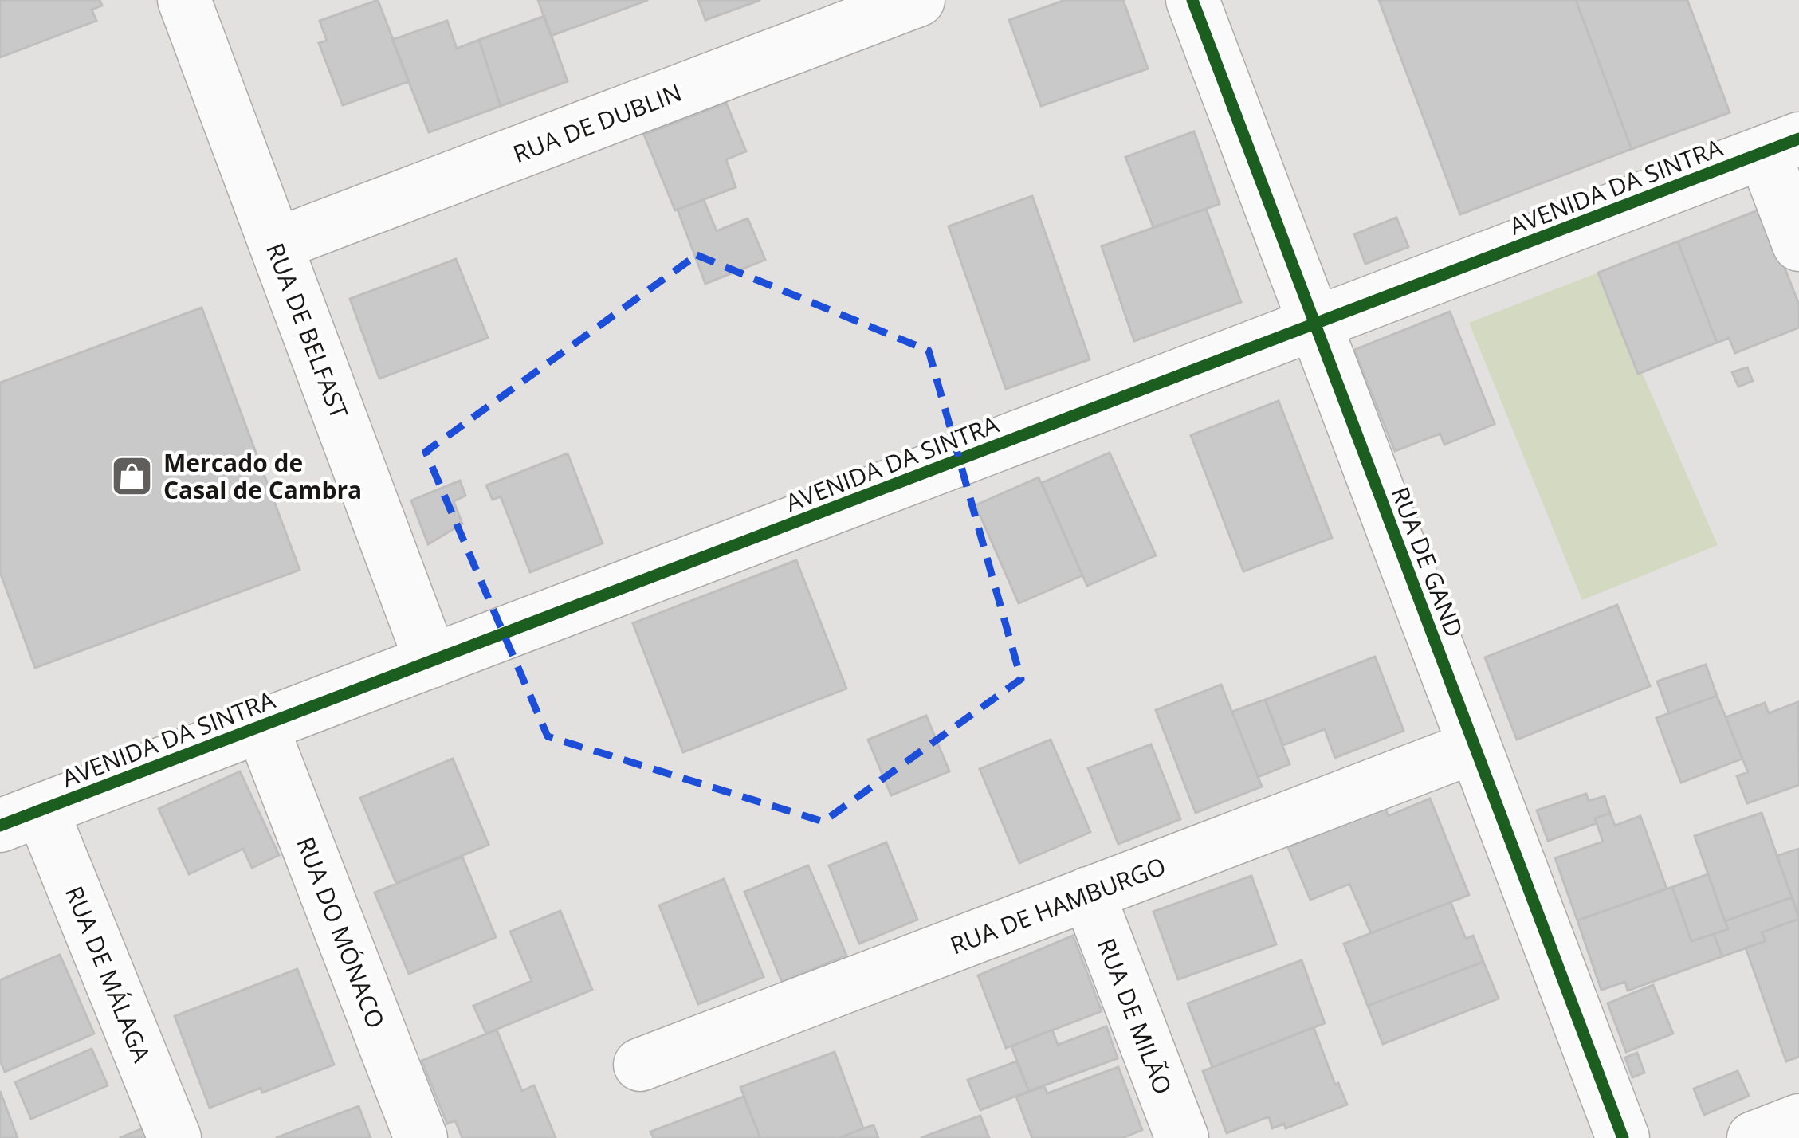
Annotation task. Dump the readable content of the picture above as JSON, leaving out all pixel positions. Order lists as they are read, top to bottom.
{
  "streets": {
    "street": [
      "RUA DE DUBLIN",
      "AVENIDA DA SINTRA",
      "RUA DE BELFAST",
      "RUA DE GAND",
      "RUA DE HAMBURGO",
      "RUA DO MÓNACO",
      "RUA DE MÁLAGA",
      "RUA DE MILÃO"
    ]
  },
  "crossings": [
    ["RUA DE DUBLIN", "RUA DE BELFAST"],
    ["AVENIDA DA SINTRA", "RUA DE BELFAST"],
    ["AVENIDA DA SINTRA", "RUA DE GAND"],
    ["AVENIDA DA SINTRA", "RUA DO MÓNACO"],
    ["AVENIDA DA SINTRA", "RUA DE MÁLAGA"],
    ["RUA DE GAND", "RUA DE HAMBURGO"],
    ["RUA DE HAMBURGO", "RUA DE MILÃO"]
  ],
  "places": {
    "shop": ["Mercado de Casal de Cambra"]
  }
}
